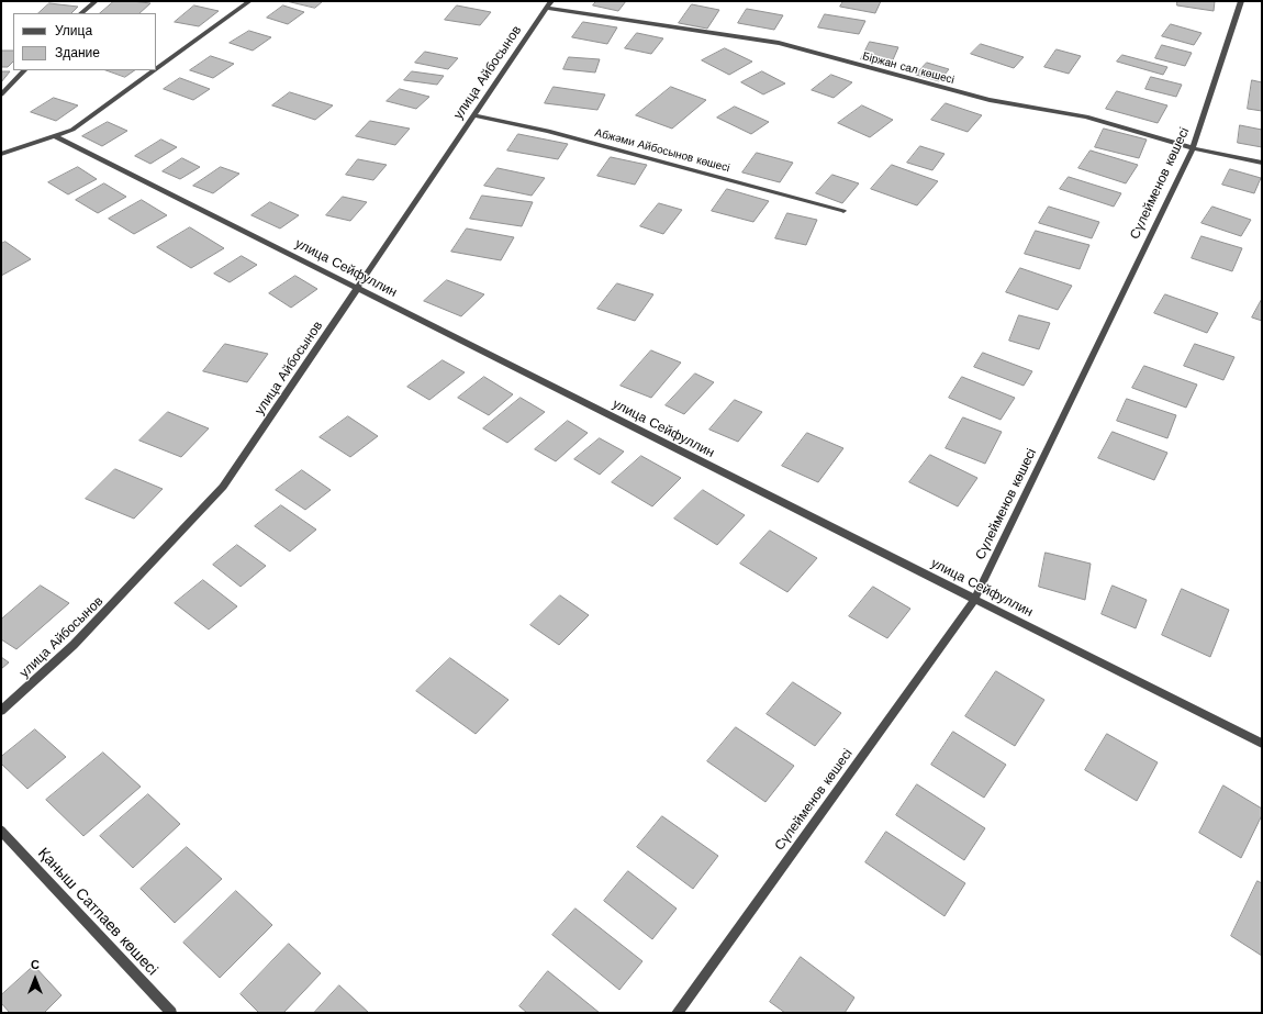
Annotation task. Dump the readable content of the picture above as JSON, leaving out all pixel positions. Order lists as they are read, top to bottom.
{
  "streets": {
    "street": [
      "Біржан сал көшесі",
      "улица Айбосынов",
      "Абжәми Айбосынов көшесі",
      "Сүлейменов көшесі",
      "улица Сейфуллин",
      "Қаныш Сатпаев көшесі"
    ]
  },
  "crossings": [
    ["Біржан сал көшесі", "улица Айбосынов"],
    ["Біржан сал көшесі", "Сүлейменов көшесі"],
    ["улица Айбосынов", "Абжәми Айбосынов көшесі"],
    ["улица Айбосынов", "улица Сейфуллин"],
    ["Сүлейменов көшесі", "улица Сейфуллин"]
  ],
  "legend": ["Улица", "Здание"],
  "north": "top"
}
